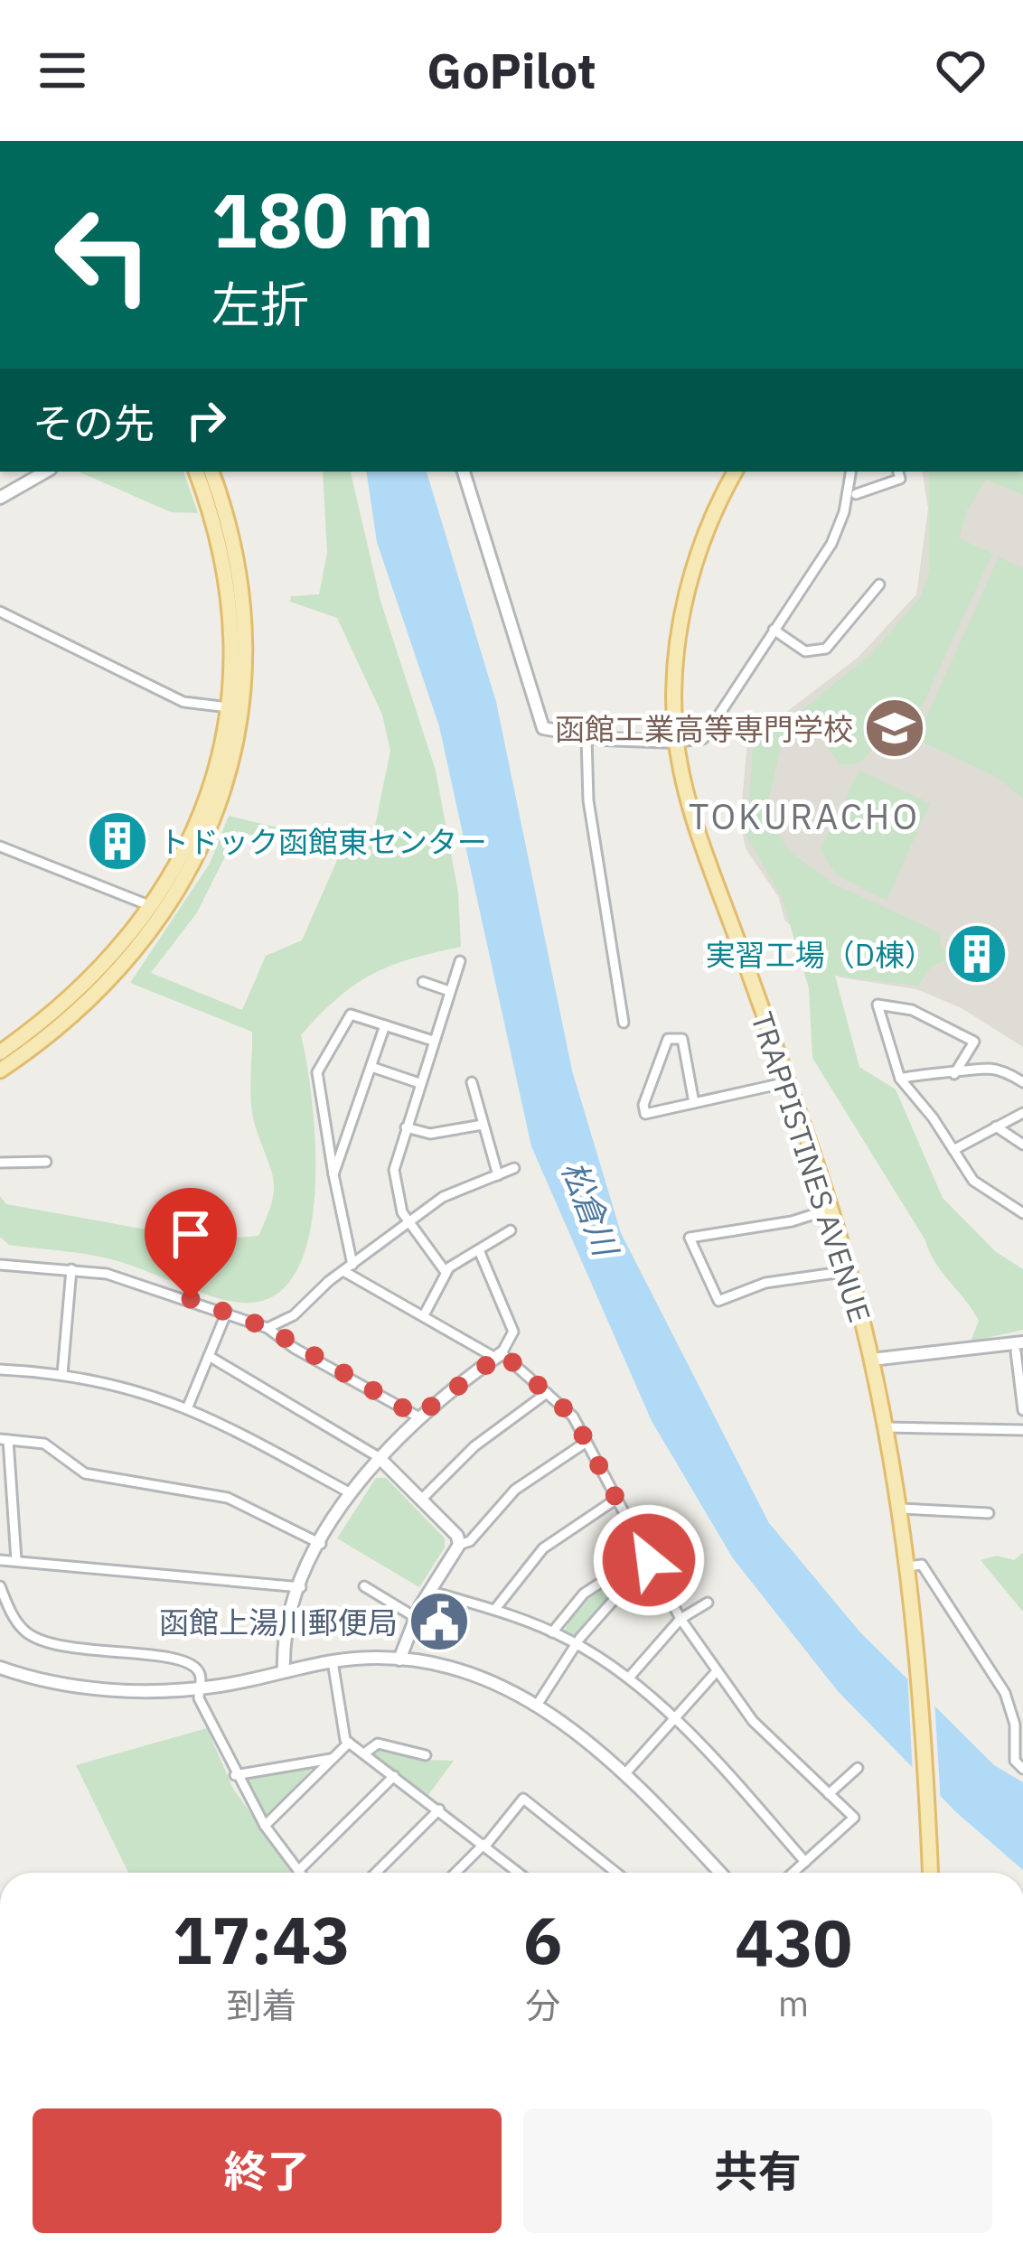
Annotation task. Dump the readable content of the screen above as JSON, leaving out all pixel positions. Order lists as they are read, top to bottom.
{
  "streets": {
    "main road": ["TRAPPISTINES AVENUE"]
  },
  "districts": ["TOKURACHO"],
  "water": ["松倉川"],
  "places": {
    "school or university": ["函館工業高等専門学校"],
    "building": ["トドック函館東センター", "実習工場（D棟）"],
    "public building": ["函館上湯川郵便局"]
  },
  "page": {
    "header": "GoPilot",
    "turn": ["180 m", "左折"],
    "then": "その先",
    "eta": [
      "17:43",
      "到着",
      "6",
      "分",
      "430",
      "m"
    ],
    "buttons": ["終了", "共有"]
  }
}
